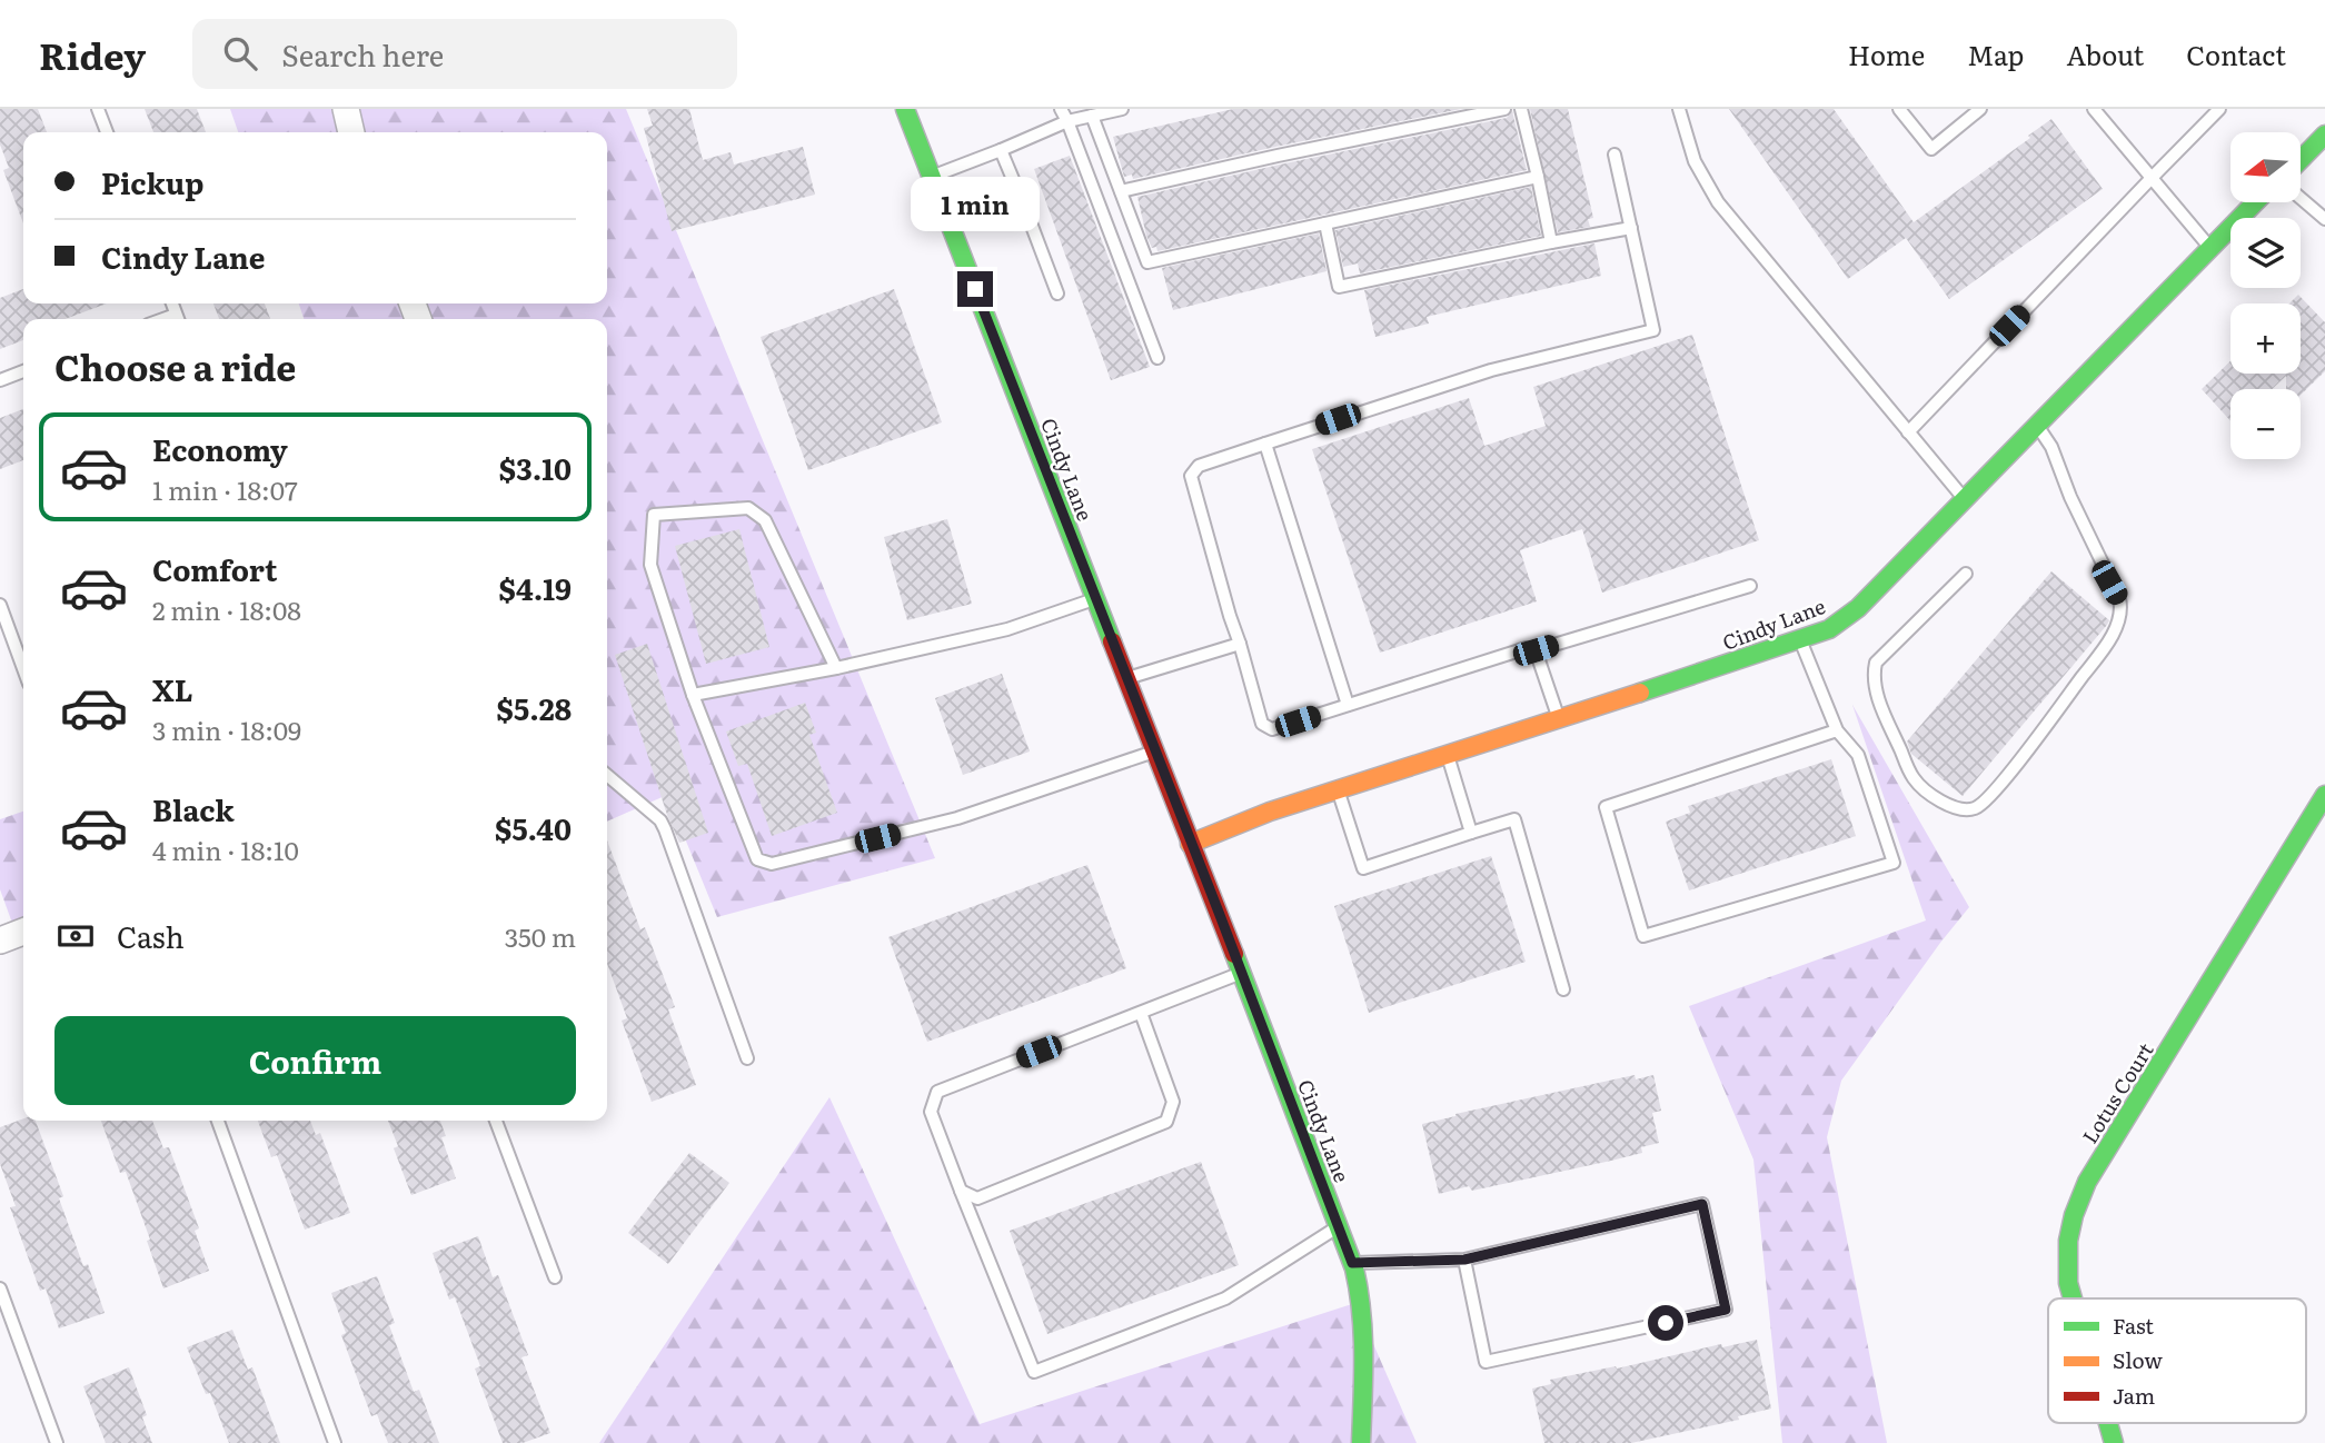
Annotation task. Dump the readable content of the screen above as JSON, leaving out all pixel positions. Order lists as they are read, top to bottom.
{
  "streets": {
    "street": ["Cindy Lane", "Lotus Court"]
  },
  "legend": ["Fast", "Slow", "Jam"],
  "north": "left",
  "page": {
    "header": "Ridey",
    "search": "Search here",
    "nav": [
      "Home",
      "Map",
      "About",
      "Contact"
    ],
    "map_buttons": ["+", "−"],
    "banner": ["Pickup", "Cindy Lane"],
    "bubble": "1 min",
    "heading": "Choose a ride",
    "list": [
      {
        "name": "Economy",
        "note": "1 min · 18:07",
        "value": "$3.10"
      },
      {
        "name": "Comfort",
        "note": "2 min · 18:08",
        "value": "$4.19"
      },
      {
        "name": "XL",
        "note": "3 min · 18:09",
        "value": "$5.28"
      },
      {
        "name": "Black",
        "note": "4 min · 18:10",
        "value": "$5.40"
      }
    ],
    "pay": ["Cash", "350 m"],
    "buttons": "Confirm"
  }
}
